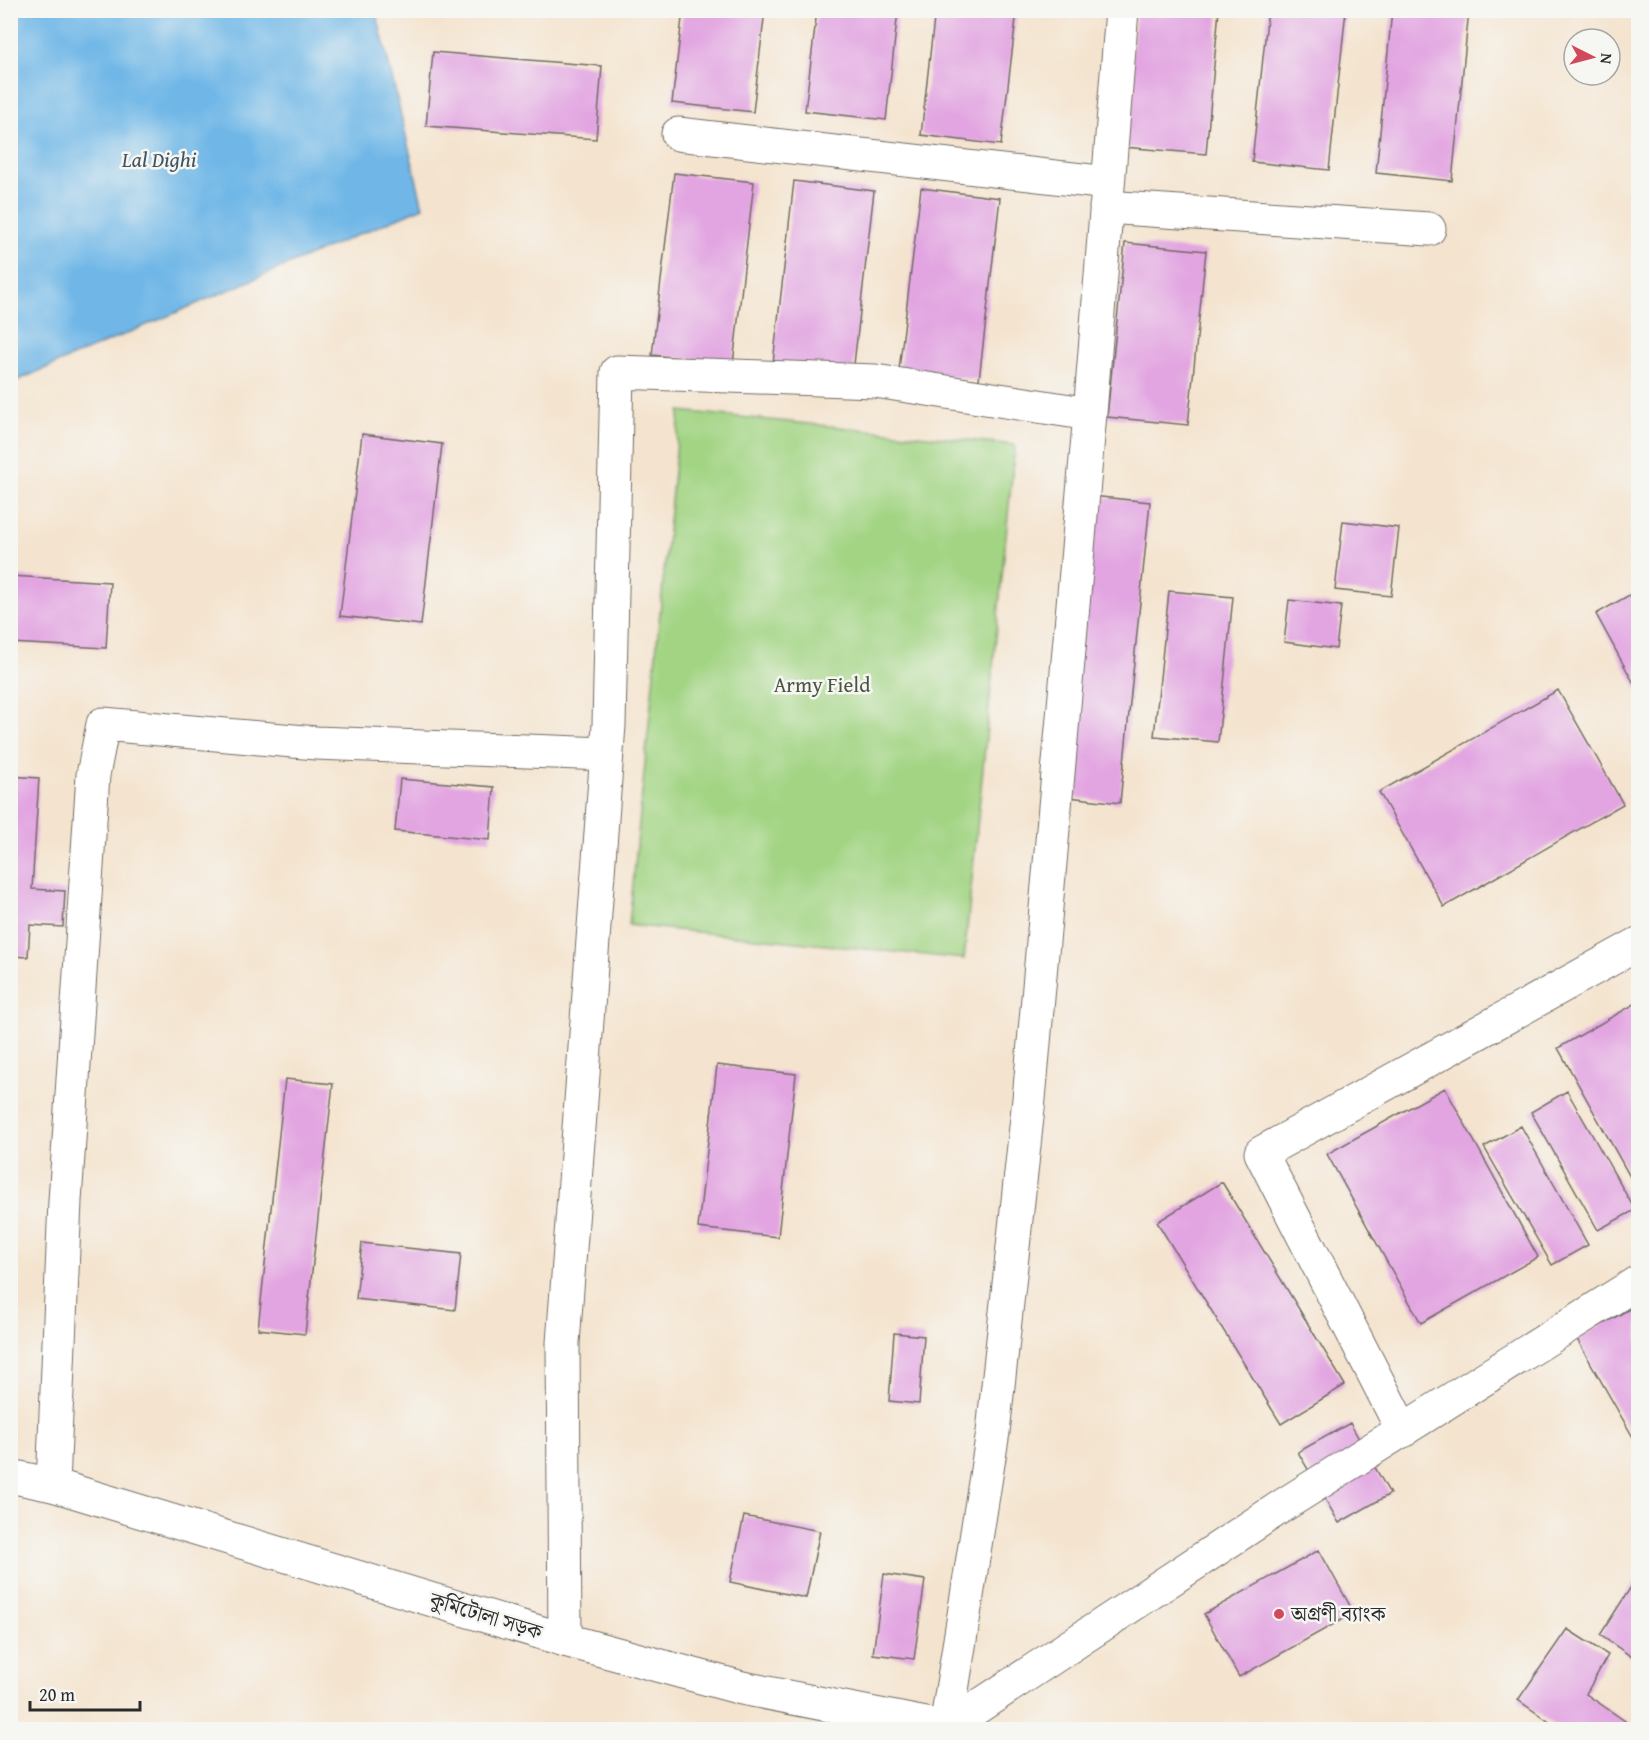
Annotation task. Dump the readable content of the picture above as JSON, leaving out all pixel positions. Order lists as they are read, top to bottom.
{
  "streets": {
    "street": ["কুর্মিটোলা সড়ক"]
  },
  "water": ["Lal Dighi"],
  "parks": ["Army Field"],
  "places": ["অগ্রণী ব্যাংক"],
  "scale_bar": "20 m",
  "north": "right"
}
